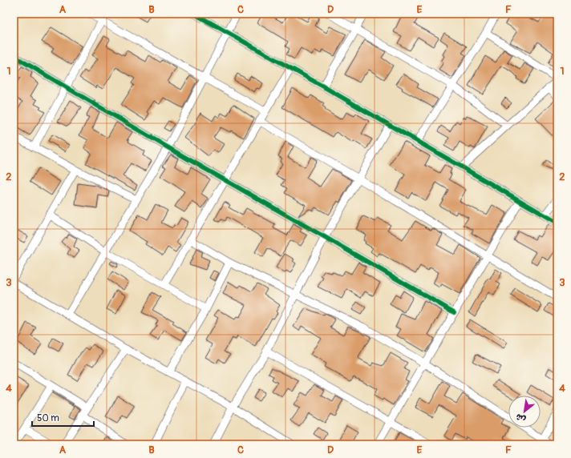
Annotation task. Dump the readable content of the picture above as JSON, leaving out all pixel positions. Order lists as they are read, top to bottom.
{
  "scale_bar": "50 m",
  "north": "bottom left",
  "grid": {
    "columns": [
      "A",
      "B",
      "C",
      "D",
      "E",
      "F"
    ],
    "rows": [
      "1",
      "2",
      "3",
      "4"
    ]
  }
}
